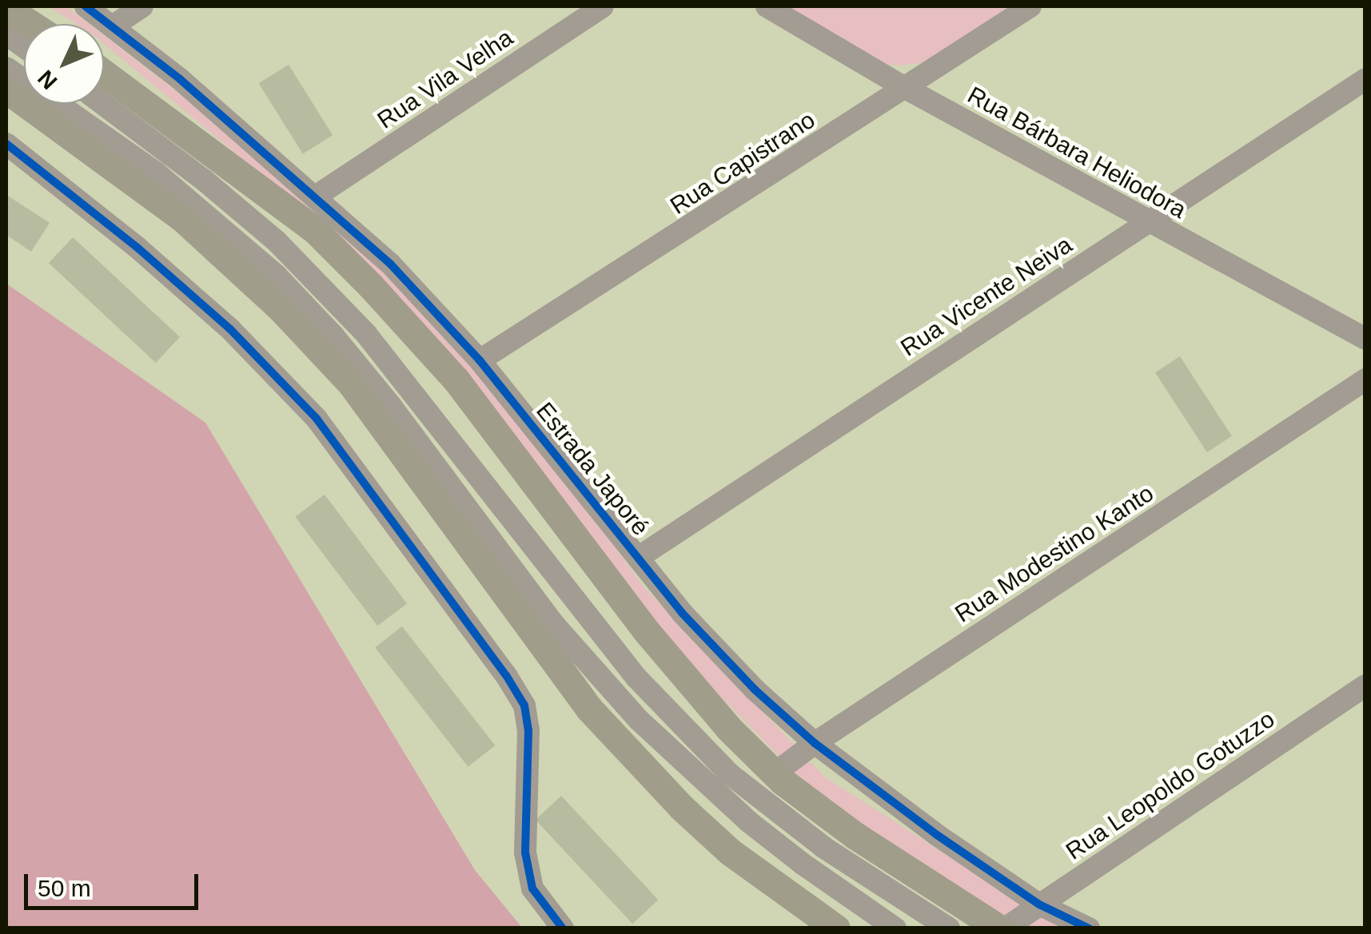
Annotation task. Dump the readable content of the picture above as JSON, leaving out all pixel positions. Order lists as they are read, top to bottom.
{
  "streets": {
    "street": [
      "Rua Vila Velha",
      "Rua Bárbara Heliodora",
      "Rua Capistrano",
      "Rua Vicente Neiva",
      "Estrada Japoré",
      "Rua Modestino Kanto",
      "Rua Leopoldo Gotuzzo"
    ]
  },
  "crossings": [
    ["Rua Vila Velha", "Estrada Japoré"],
    ["Rua Bárbara Heliodora", "Rua Capistrano"],
    ["Rua Bárbara Heliodora", "Rua Vicente Neiva"],
    ["Rua Capistrano", "Estrada Japoré"],
    ["Rua Vicente Neiva", "Estrada Japoré"],
    ["Estrada Japoré", "Rua Modestino Kanto"],
    ["Estrada Japoré", "Rua Leopoldo Gotuzzo"]
  ],
  "scale_bar": "50 m",
  "north": "bottom left"
}
